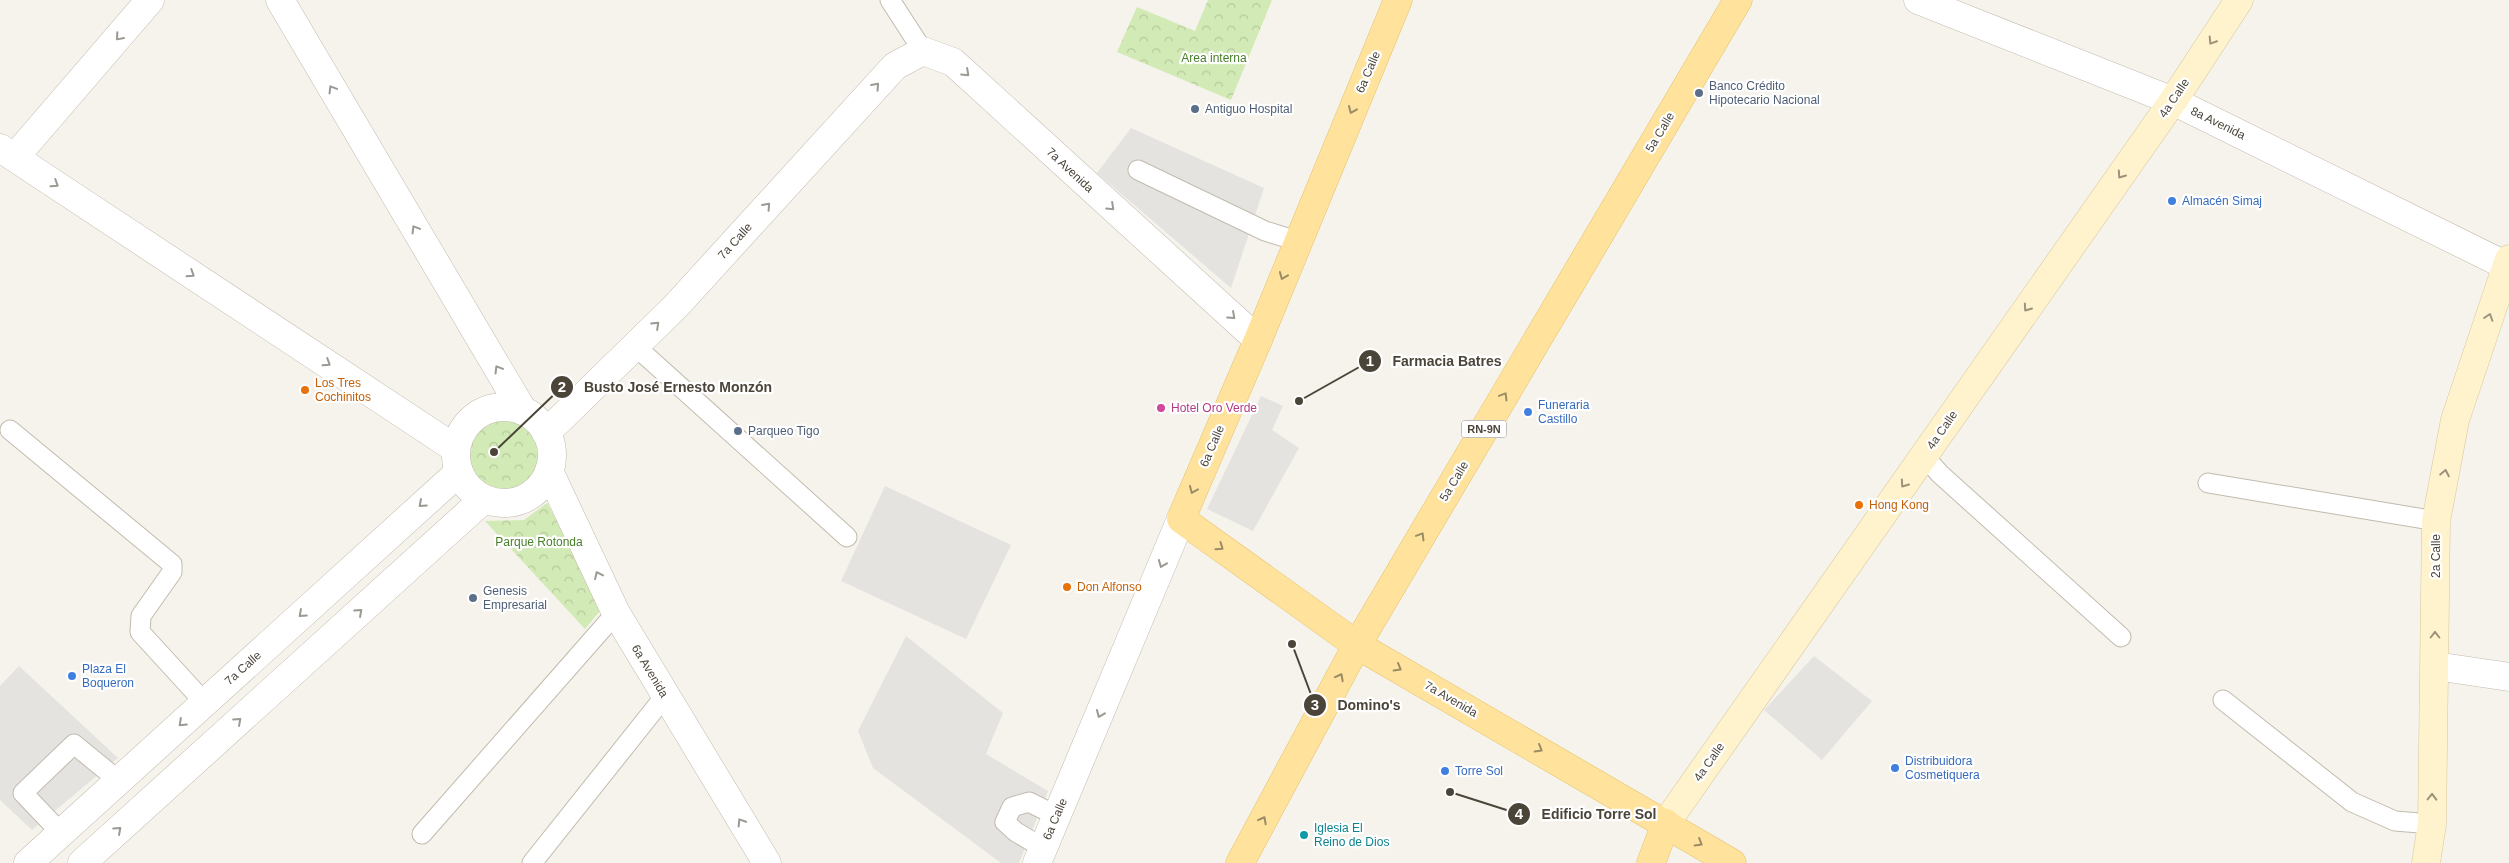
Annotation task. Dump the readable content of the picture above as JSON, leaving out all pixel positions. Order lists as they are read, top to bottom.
{
  "streets": {
    "main road": [
      "6a Calle",
      "4a Calle",
      "5a Calle",
      "7a Avenida",
      "RN-9N",
      "2a Calle"
    ],
    "street": ["8a Avenida", "7a Calle", "6a Avenida"]
  },
  "crossings": [
    ["6a Calle", "7a Avenida"],
    ["4a Calle", "8a Avenida"],
    ["4a Calle", "7a Avenida"],
    ["8a Avenida", "2a Calle"],
    ["5a Calle", "7a Avenida"],
    ["7a Avenida", "7a Calle"],
    ["7a Calle", "6a Avenida"]
  ],
  "one_way": [
    "6a Calle",
    "4a Calle",
    "5a Calle",
    "7a Avenida",
    "2a Calle",
    "6a Avenida"
  ],
  "parks": ["Area interna", "Parque Rotonda"],
  "places": [
    "Banco Crédito Hipotecario Nacional",
    "Antiguo Hospital",
    "Almacén Simaj",
    "Los Tres Cochinitos",
    "Farmacia Batres",
    "Hotel Oro Verde",
    "Funeraria Castillo",
    "Parqueo Tigo",
    "Busto José Ernesto Monzón",
    "Hong Kong",
    "Don Alfonso",
    "Genesis Empresarial",
    "Domino's",
    "Plaza El Boqueron",
    "Distribuidora Cosmetiquera",
    "Torre Sol",
    "Edificio Torre Sol",
    "Iglesia El Reino de Dios"
  ]
}
